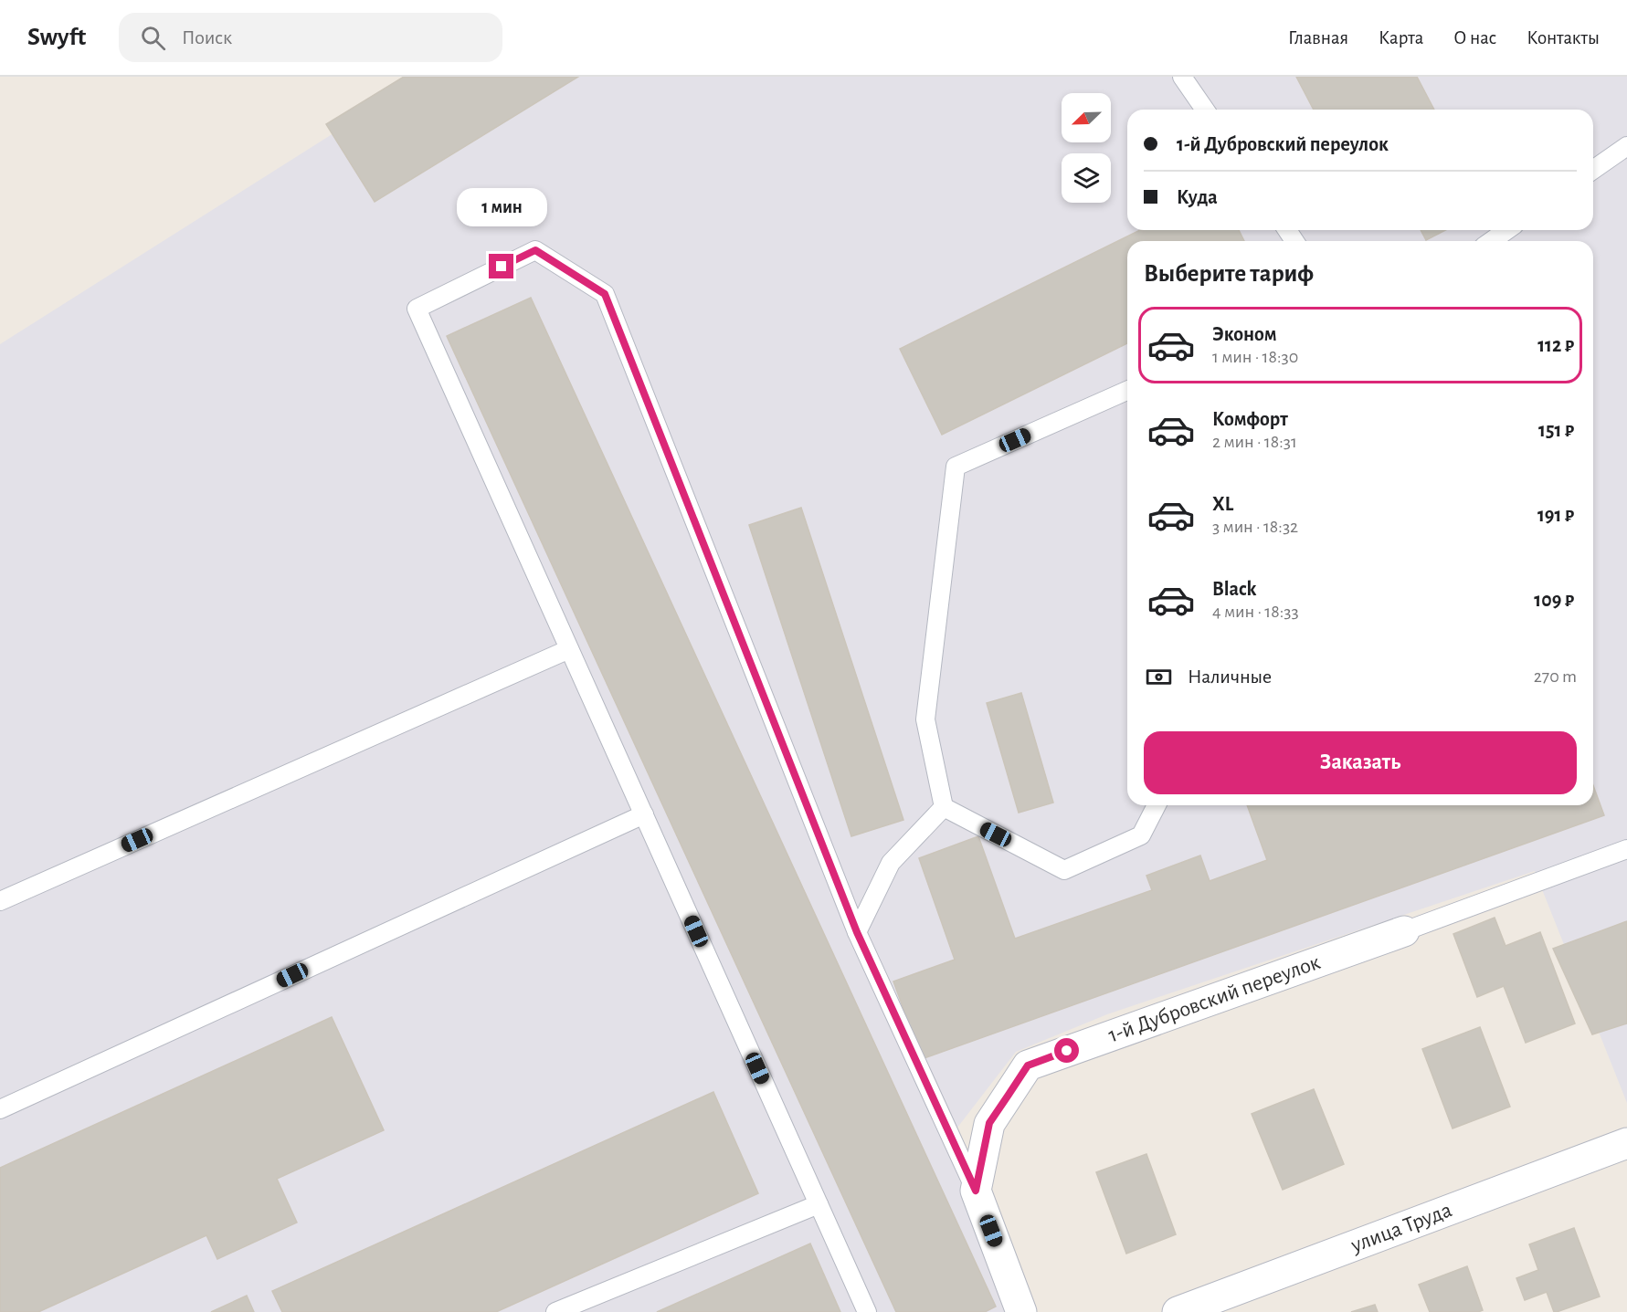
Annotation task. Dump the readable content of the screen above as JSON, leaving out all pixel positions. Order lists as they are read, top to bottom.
{
  "streets": {
    "street": ["1-й Дубровский переулок", "улица Труда"]
  },
  "north": "bottom left",
  "page": {
    "header": "Swyft",
    "search": "Поиск",
    "nav": [
      "Главная",
      "Карта",
      "О нас",
      "Контакты"
    ],
    "banner": ["1-й Дубровский переулок", "Куда"],
    "bubble": "1 мин",
    "heading": "Выберите тариф",
    "list": [
      {
        "name": "Эконом",
        "note": "1 мин · 18:30",
        "value": "112 ₽"
      },
      {
        "name": "Комфорт",
        "note": "2 мин · 18:31",
        "value": "151 ₽"
      },
      {
        "name": "XL",
        "note": "3 мин · 18:32",
        "value": "191 ₽"
      },
      {
        "name": "Black",
        "note": "4 мин · 18:33",
        "value": "109 ₽"
      }
    ],
    "pay": ["Наличные", "270 m"],
    "buttons": "Заказать"
  }
}
